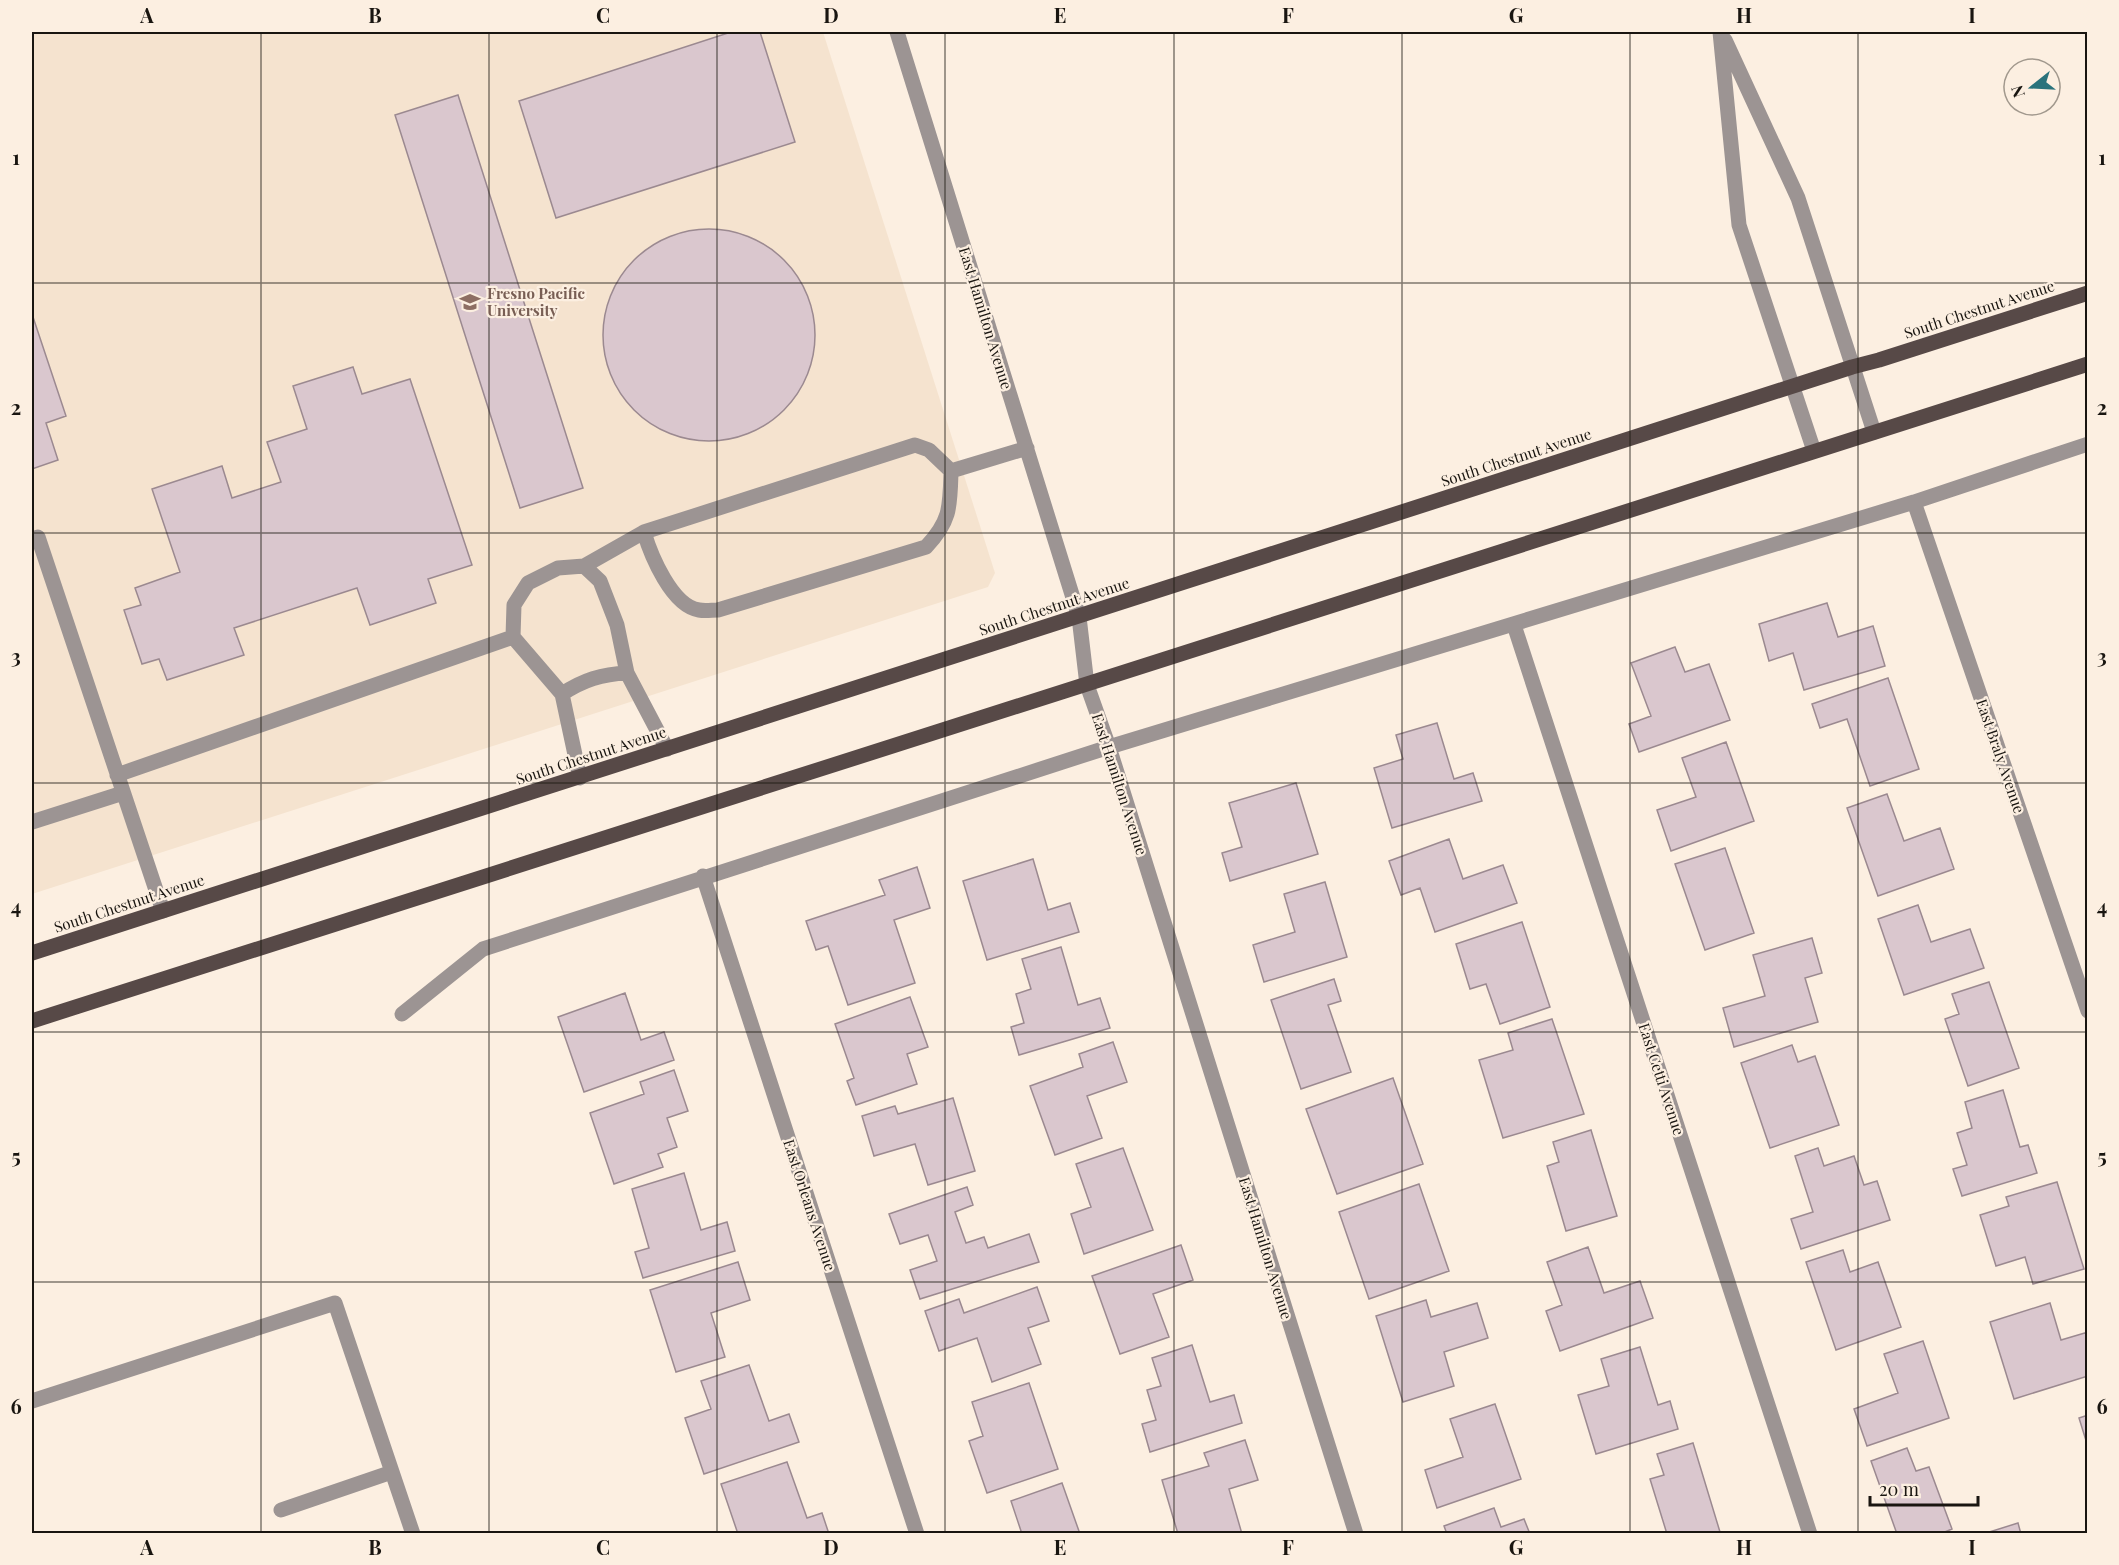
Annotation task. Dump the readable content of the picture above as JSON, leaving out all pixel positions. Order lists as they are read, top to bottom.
{
  "streets": {
    "main road": ["South Chestnut Avenue"],
    "street": [
      "East Hamilton Avenue",
      "East Braly Avenue",
      "East Cetti Avenue",
      "East Orleans Avenue"
    ]
  },
  "crossings": [
    ["South Chestnut Avenue", "East Hamilton Avenue"]
  ],
  "places": {
    "school or university": ["Fresno Pacific University"]
  },
  "scale_bar": "20 m",
  "north": "left",
  "grid": {
    "columns": [
      "A",
      "B",
      "C",
      "D",
      "E",
      "F",
      "G",
      "H",
      "I"
    ],
    "rows": [
      "1",
      "2",
      "3",
      "4",
      "5",
      "6"
    ]
  }
}
